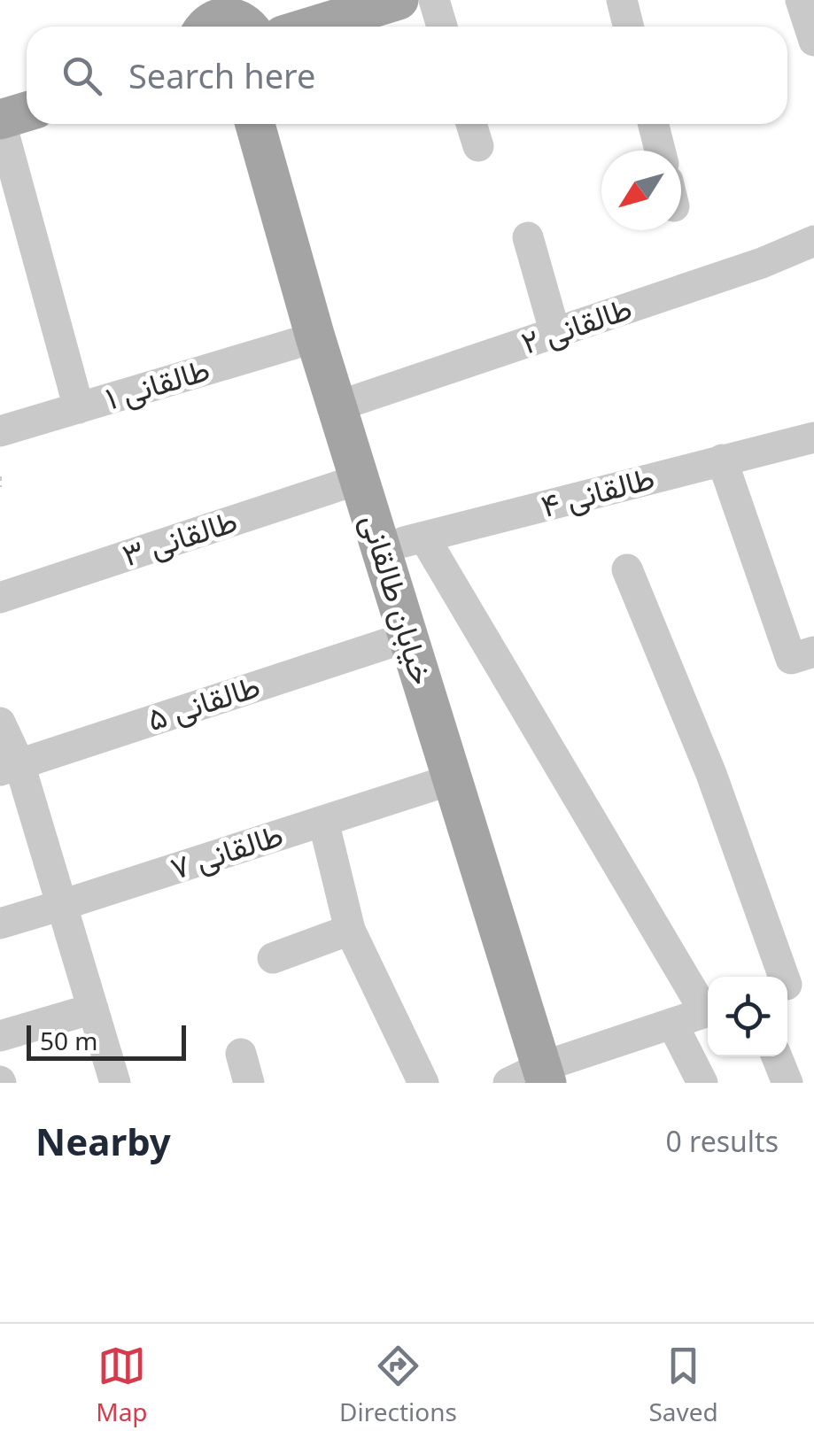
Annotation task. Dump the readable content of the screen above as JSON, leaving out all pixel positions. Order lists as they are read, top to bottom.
{
  "streets": {
    "main road": ["خیابان طالقانی"],
    "street": [
      "طالقانی ۲",
      "طالقانی ۱",
      "طالقانی ۴",
      "طالقانی ۳",
      "طالقانی ۵",
      "طالقانی ۷"
    ]
  },
  "crossings": [
    ["طالقانی ۲", "خیابان طالقانی"],
    ["طالقانی ۱", "خیابان طالقانی"],
    ["طالقانی ۴", "خیابان طالقانی"],
    ["طالقانی ۳", "خیابان طالقانی"],
    ["خیابان طالقانی", "طالقانی ۵"],
    ["خیابان طالقانی", "طالقانی ۷"]
  ],
  "scale_bar": "50 m",
  "north": "bottom left",
  "page": {
    "search": "Search here",
    "scale": "50 m",
    "heading": ["Nearby", "0 results"],
    "nav": ["Map", "Directions", "Saved"]
  }
}
